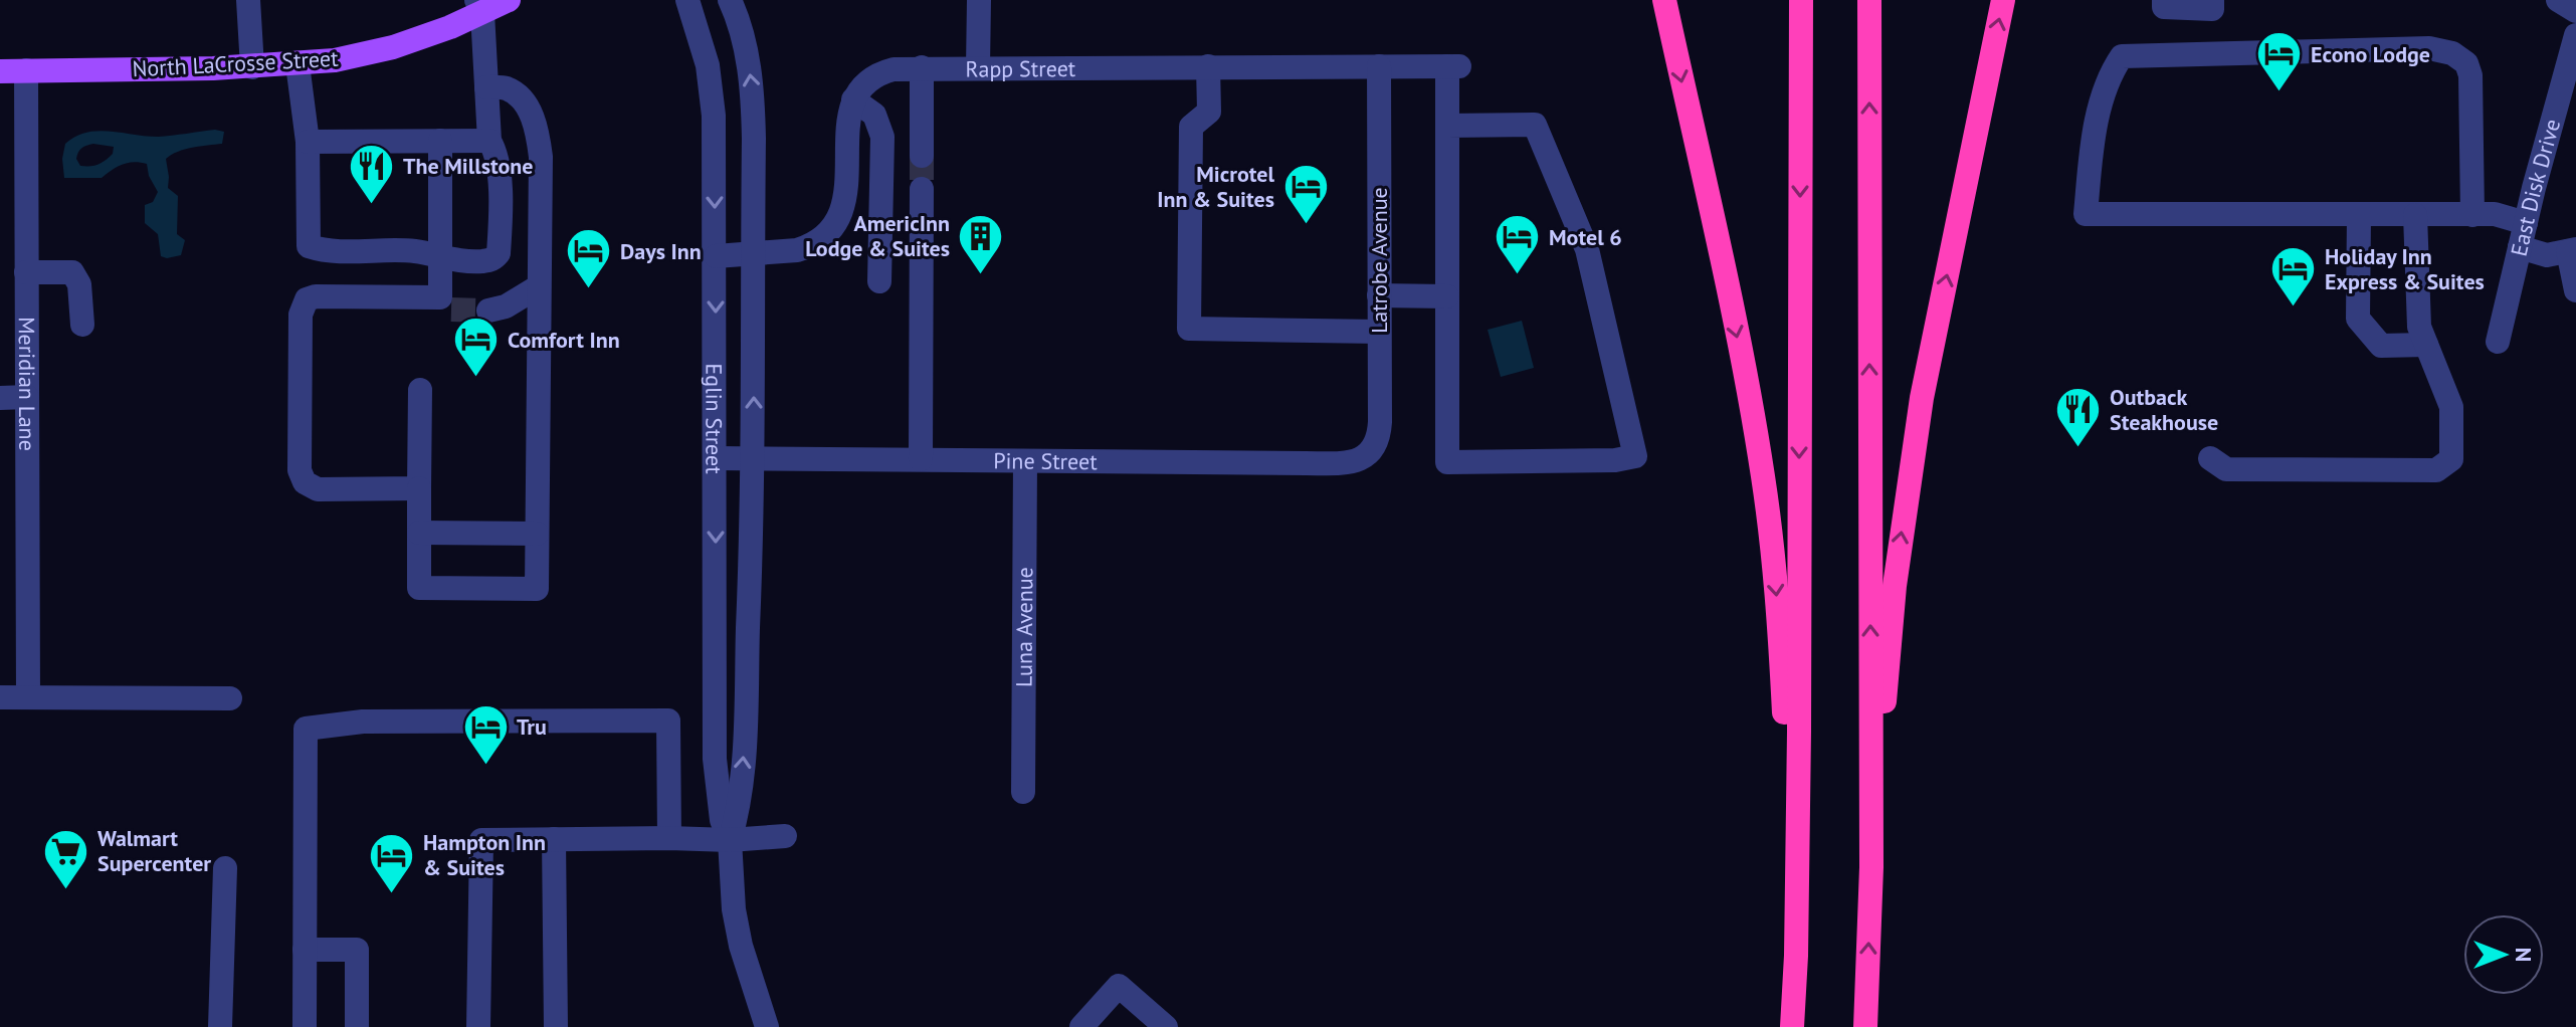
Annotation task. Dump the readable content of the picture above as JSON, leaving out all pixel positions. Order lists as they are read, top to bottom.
{
  "streets": {
    "main road": ["North LaCrosse Street"],
    "street": [
      "Rapp Street",
      "East Disk Drive",
      "Latrobe Avenue",
      "Meridian Lane",
      "Eglin Street",
      "Pine Street",
      "Luna Avenue"
    ]
  },
  "crossings": [
    ["North LaCrosse Street", "Meridian Lane"],
    ["Rapp Street", "Latrobe Avenue"],
    ["Latrobe Avenue", "Pine Street"],
    ["Eglin Street", "Pine Street"],
    ["Pine Street", "Luna Avenue"]
  ],
  "places": {
    "hotel": [
      "Econo Lodge",
      "Microtel Inn & Suites",
      "Motel 6",
      "Days Inn",
      "Holiday Inn Express & Suites",
      "Comfort Inn",
      "Tru",
      "Hampton Inn & Suites"
    ],
    "restaurant": ["The Millstone", "Outback Steakhouse"],
    "building": ["AmericInn Lodge & Suites"],
    "supermarket": ["Walmart Supercenter"]
  },
  "north": "right"
}
